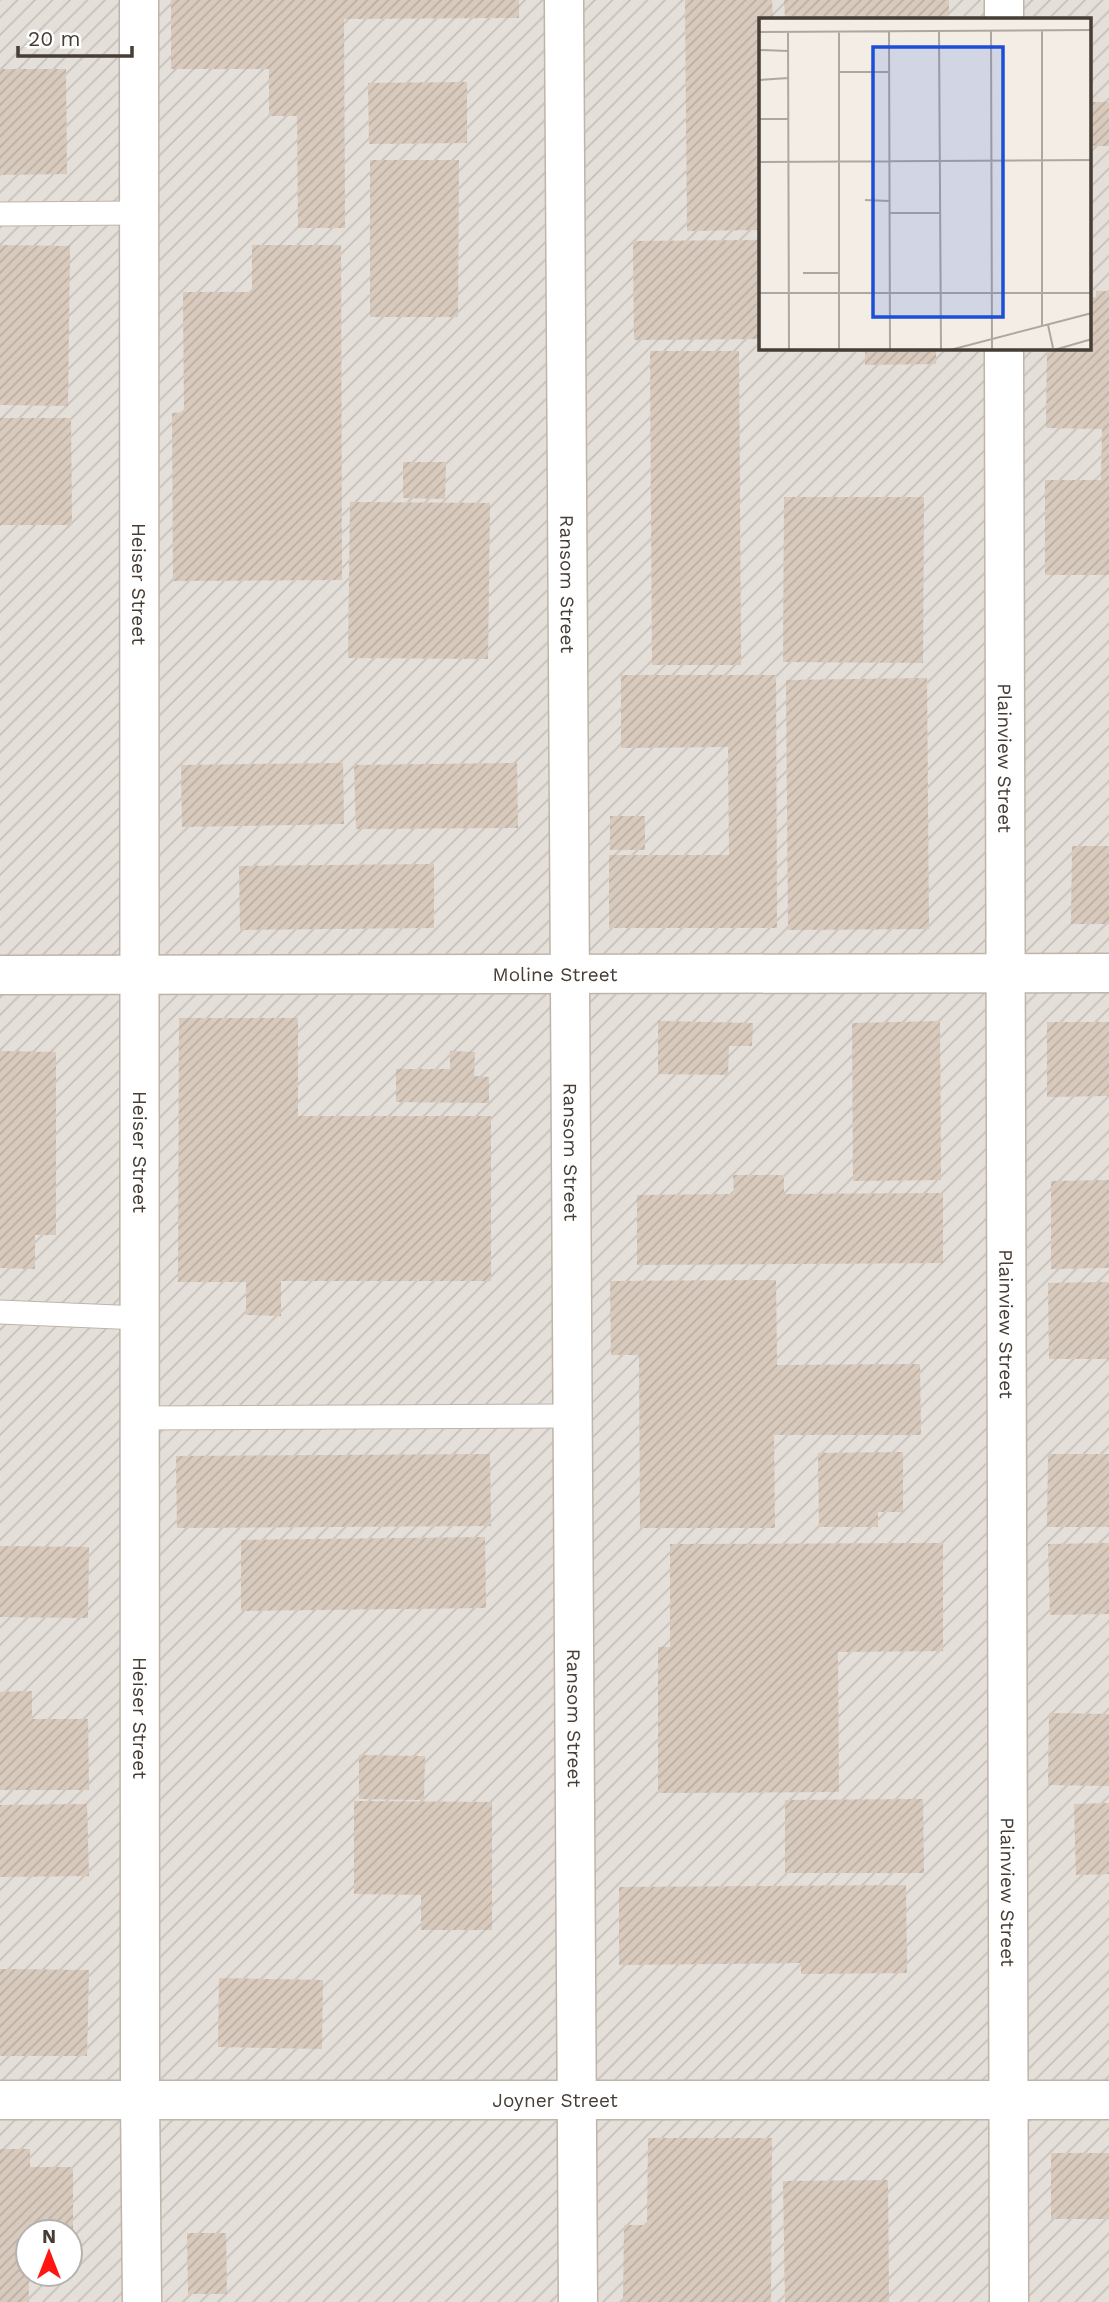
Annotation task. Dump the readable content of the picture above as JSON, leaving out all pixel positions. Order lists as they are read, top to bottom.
{
  "streets": {
    "street": [
      "Heiser Street",
      "Ransom Street",
      "Plainview Street",
      "Moline Street",
      "Joyner Street"
    ]
  },
  "crossings": [
    ["Heiser Street", "Moline Street"],
    ["Heiser Street", "Joyner Street"],
    ["Ransom Street", "Moline Street"],
    ["Ransom Street", "Joyner Street"],
    ["Plainview Street", "Moline Street"],
    ["Plainview Street", "Joyner Street"]
  ],
  "scale_bar": "20 m",
  "north": "top"
}
